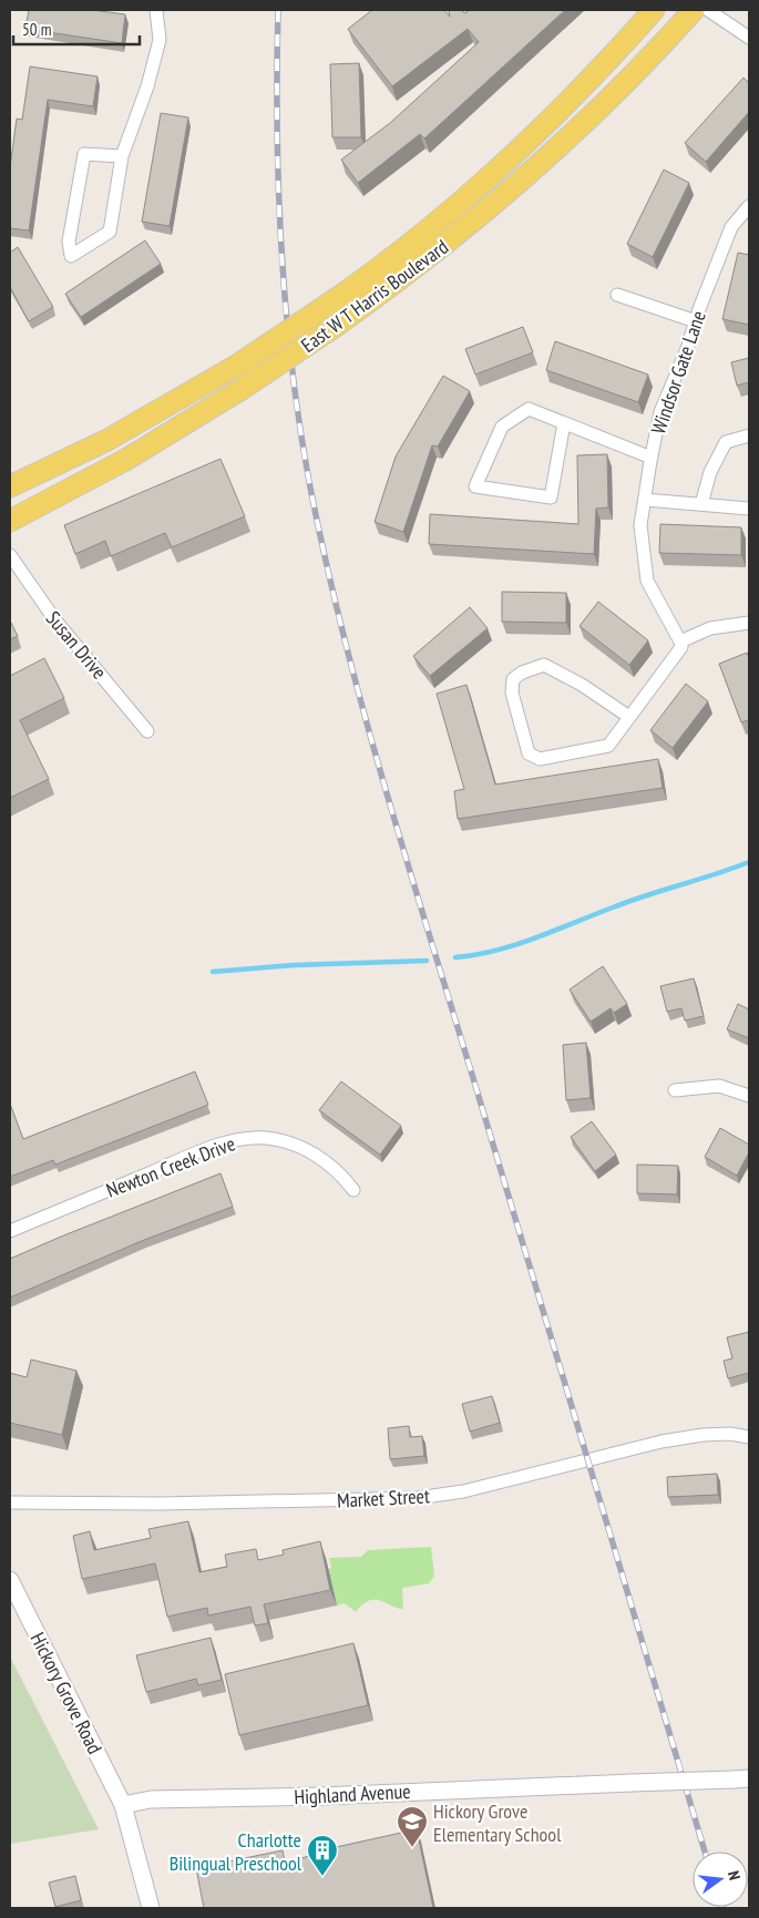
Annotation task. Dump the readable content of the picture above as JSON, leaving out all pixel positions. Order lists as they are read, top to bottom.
{
  "streets": {
    "main road": ["East W T Harris Boulevard"],
    "street": [
      "Windsor Gate Lane",
      "Susan Drive",
      "Newton Creek Drive",
      "Market Street",
      "Hickory Grove Road",
      "Highland Avenue"
    ]
  },
  "crossings": [
    ["Hickory Grove Road", "Highland Avenue"]
  ],
  "places": {
    "school or university": ["Hickory Grove Elementary School"],
    "building": ["Charlotte Bilingual Preschool"]
  },
  "scale_bar": "50 m",
  "north": "right"
}
